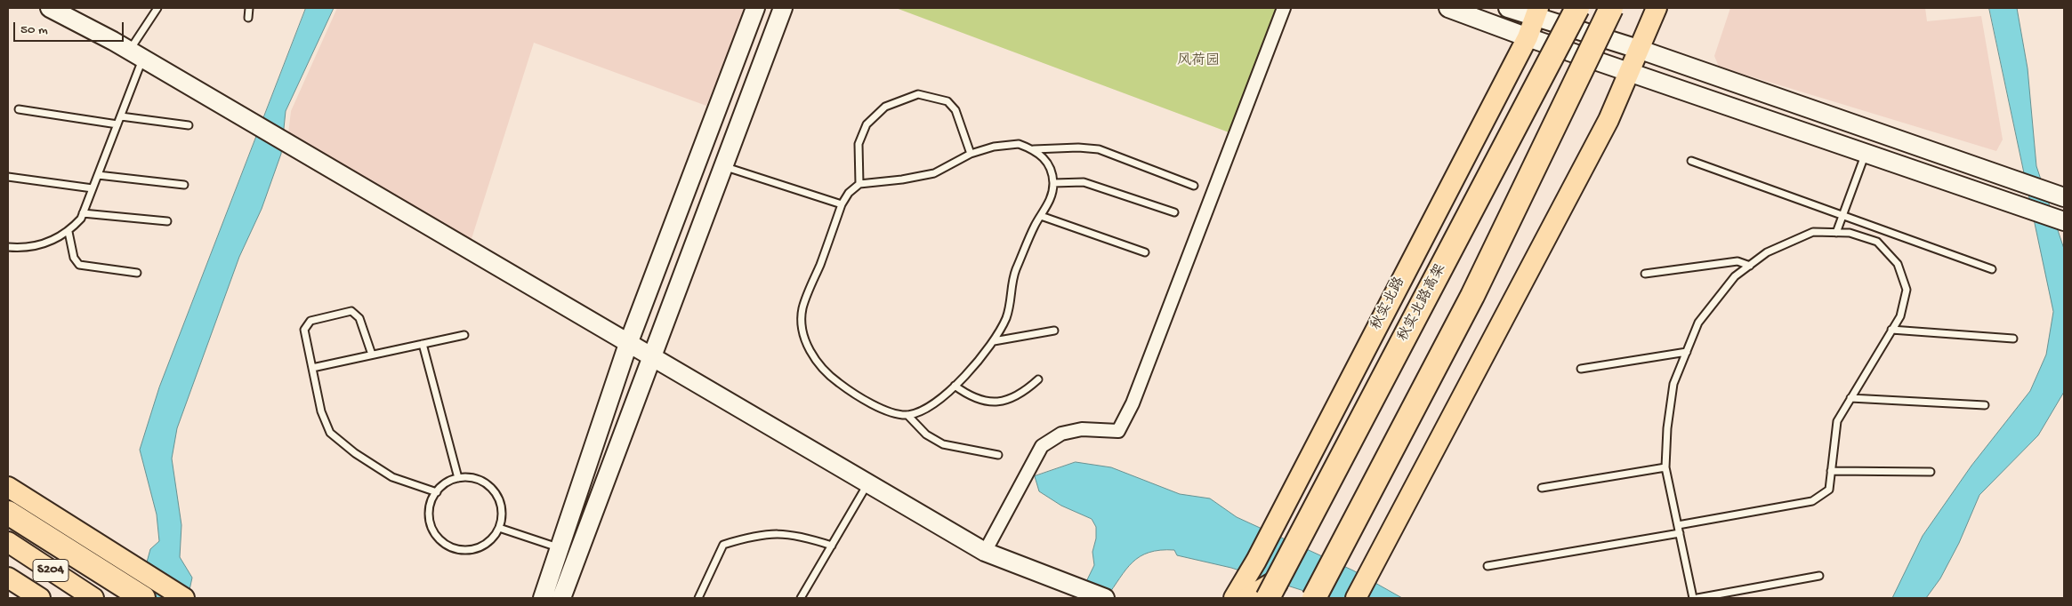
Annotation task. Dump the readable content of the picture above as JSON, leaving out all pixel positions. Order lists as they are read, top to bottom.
{
  "streets": {
    "highway": ["秋实北路高架"],
    "main road": ["秋实北路", "S204"]
  },
  "parks": ["风荷园"],
  "scale_bar": "50 m"
}
